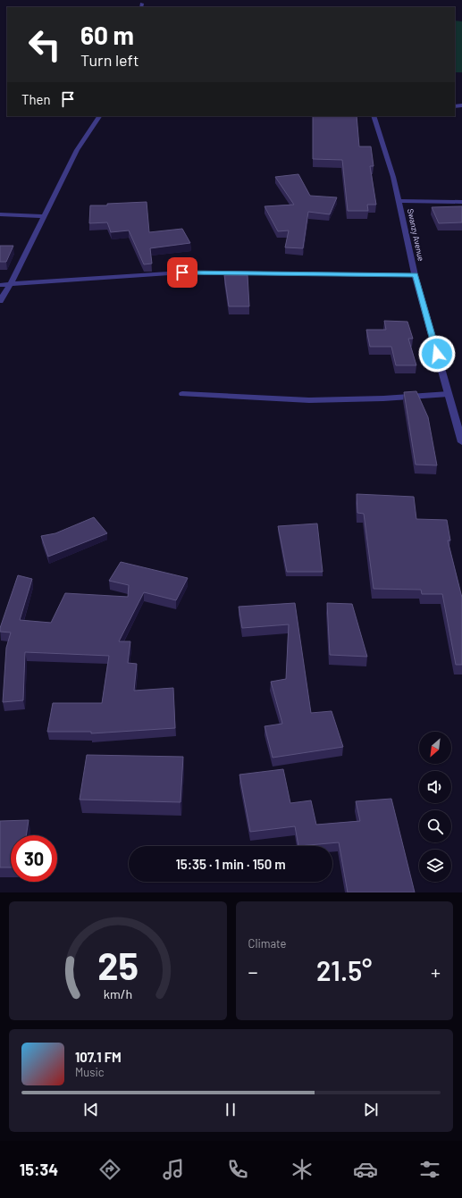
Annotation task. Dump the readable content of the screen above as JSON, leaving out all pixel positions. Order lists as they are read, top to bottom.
{
  "streets": {
    "street": ["Swanzy Avenue"]
  },
  "north": "bottom left",
  "page": {
    "turn": ["60 m", "Turn left"],
    "then": "Then",
    "limit": "30",
    "trip": "15:35 · 1 min · 150 m",
    "tile": "Climate",
    "heat": ["−", "21.5°", "+"],
    "song": ["107.1 FM", "Music"],
    "tabs": "15:34",
    "gauge": ["25", "km/h"]
  }
}
